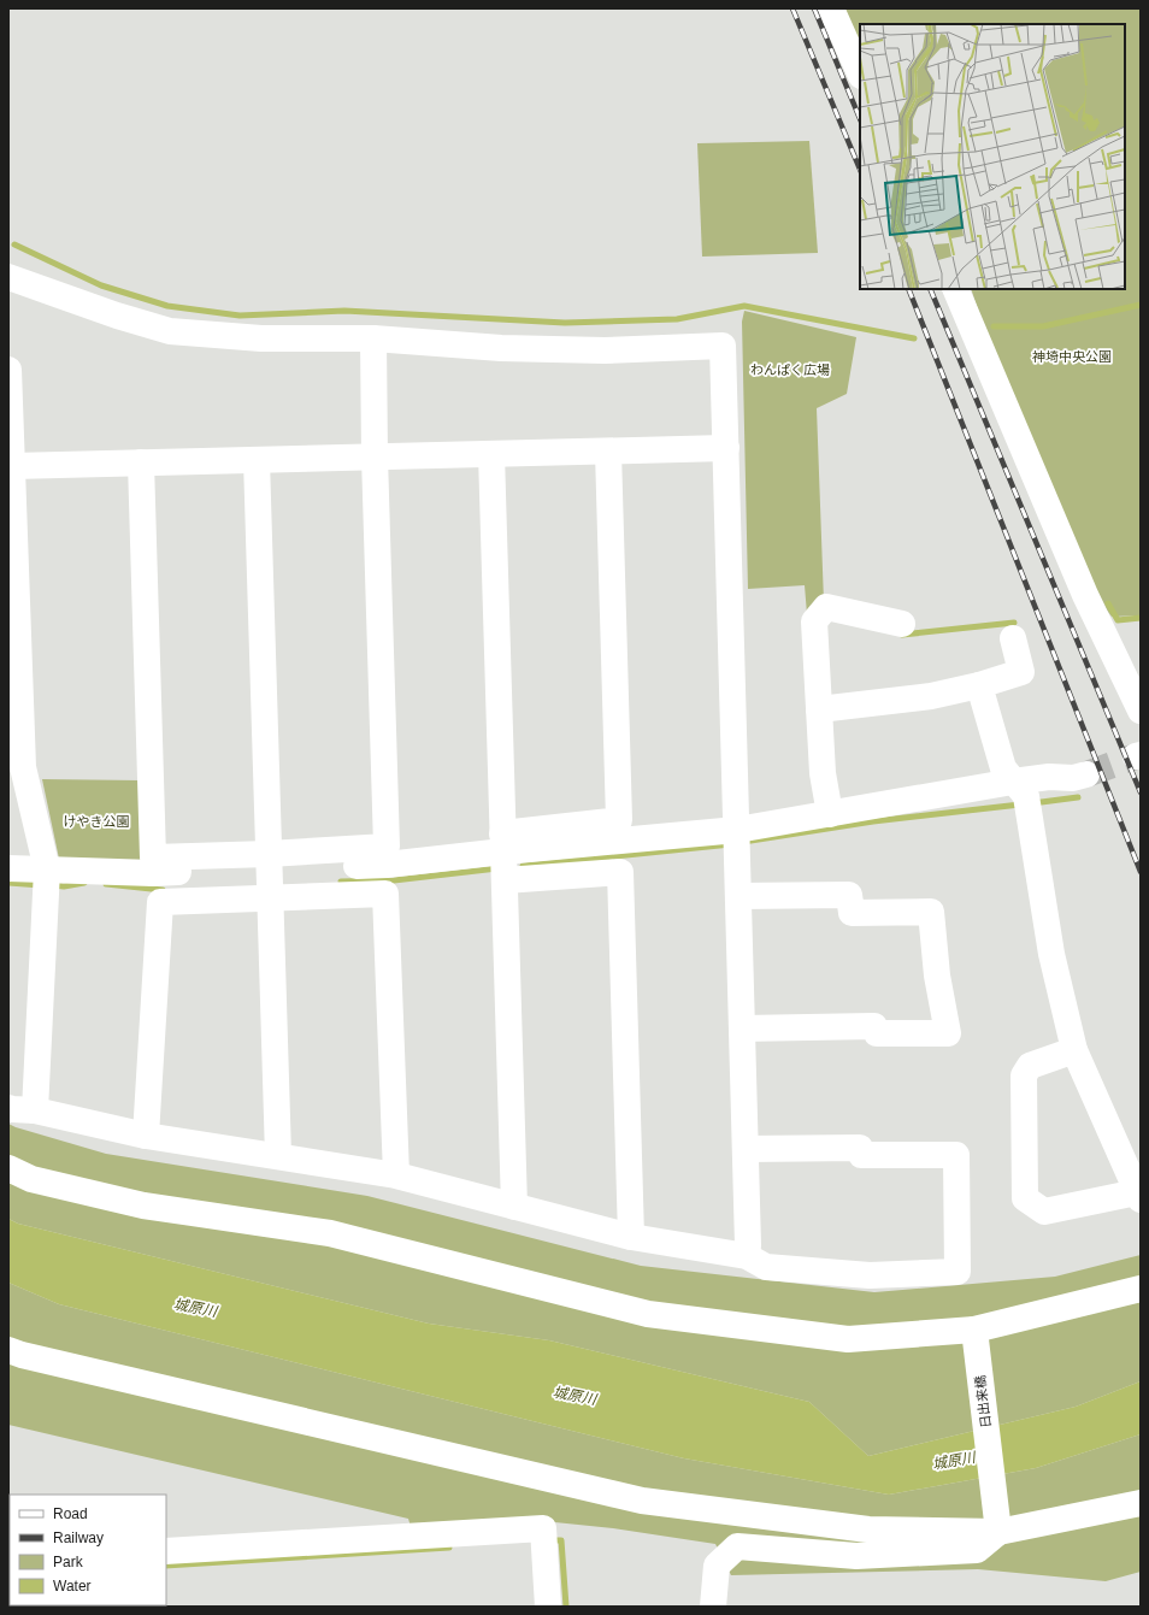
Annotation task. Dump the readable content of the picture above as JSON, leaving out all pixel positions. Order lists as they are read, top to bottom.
{
  "streets": {
    "street": ["日出来橋"]
  },
  "water": ["城原川"],
  "parks": ["神埼中央公園", "わんぱく広場", "けやき公園"],
  "legend": [
    "Road",
    "Railway",
    "Park",
    "Water"
  ]
}
